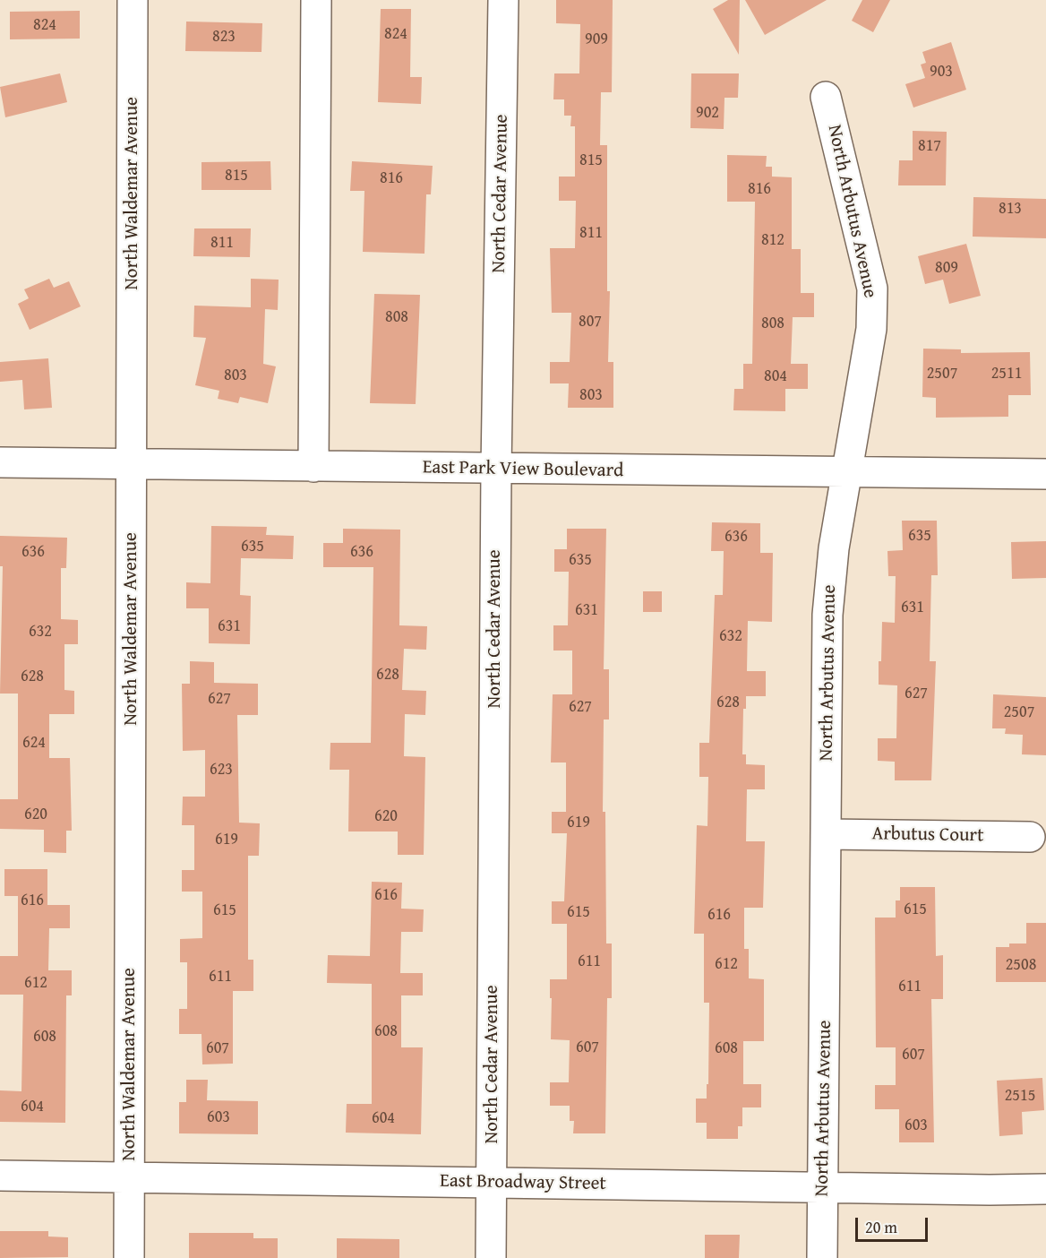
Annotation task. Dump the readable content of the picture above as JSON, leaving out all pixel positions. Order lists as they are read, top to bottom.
{
  "streets": {
    "street": [
      "North Waldemar Avenue",
      "North Cedar Avenue",
      "North Arbutus Avenue",
      "East Park View Boulevard",
      "Arbutus Court",
      "East Broadway Street"
    ]
  },
  "crossings": [
    ["North Waldemar Avenue", "East Park View Boulevard"],
    ["North Waldemar Avenue", "East Broadway Street"],
    ["North Cedar Avenue", "East Park View Boulevard"],
    ["North Cedar Avenue", "East Broadway Street"],
    ["North Arbutus Avenue", "East Park View Boulevard"],
    ["North Arbutus Avenue", "Arbutus Court"],
    ["North Arbutus Avenue", "East Broadway Street"]
  ],
  "house_numbers": [
    "824",
    "824",
    "823",
    "909",
    "903",
    "902",
    "817",
    "815",
    "815",
    "816",
    "816",
    "813",
    "811",
    "812",
    "811",
    "809",
    "808",
    "807",
    "808",
    "2507",
    "2511",
    "803",
    "804",
    "803",
    "635",
    "636",
    "635",
    "636",
    "636",
    "635",
    "631",
    "631",
    "631",
    "632",
    "632",
    "628",
    "628",
    "627",
    "627",
    "628",
    "627",
    "2507",
    "624",
    "623",
    "620",
    "620",
    "619",
    "619",
    "616",
    "616",
    "615",
    "615",
    "615",
    "616",
    "611",
    "612",
    "2508",
    "611",
    "612",
    "611",
    "608",
    "608",
    "607",
    "607",
    "608",
    "607",
    "2515",
    "604",
    "603",
    "604",
    "603"
  ],
  "scale_bar": "20 m"
}
